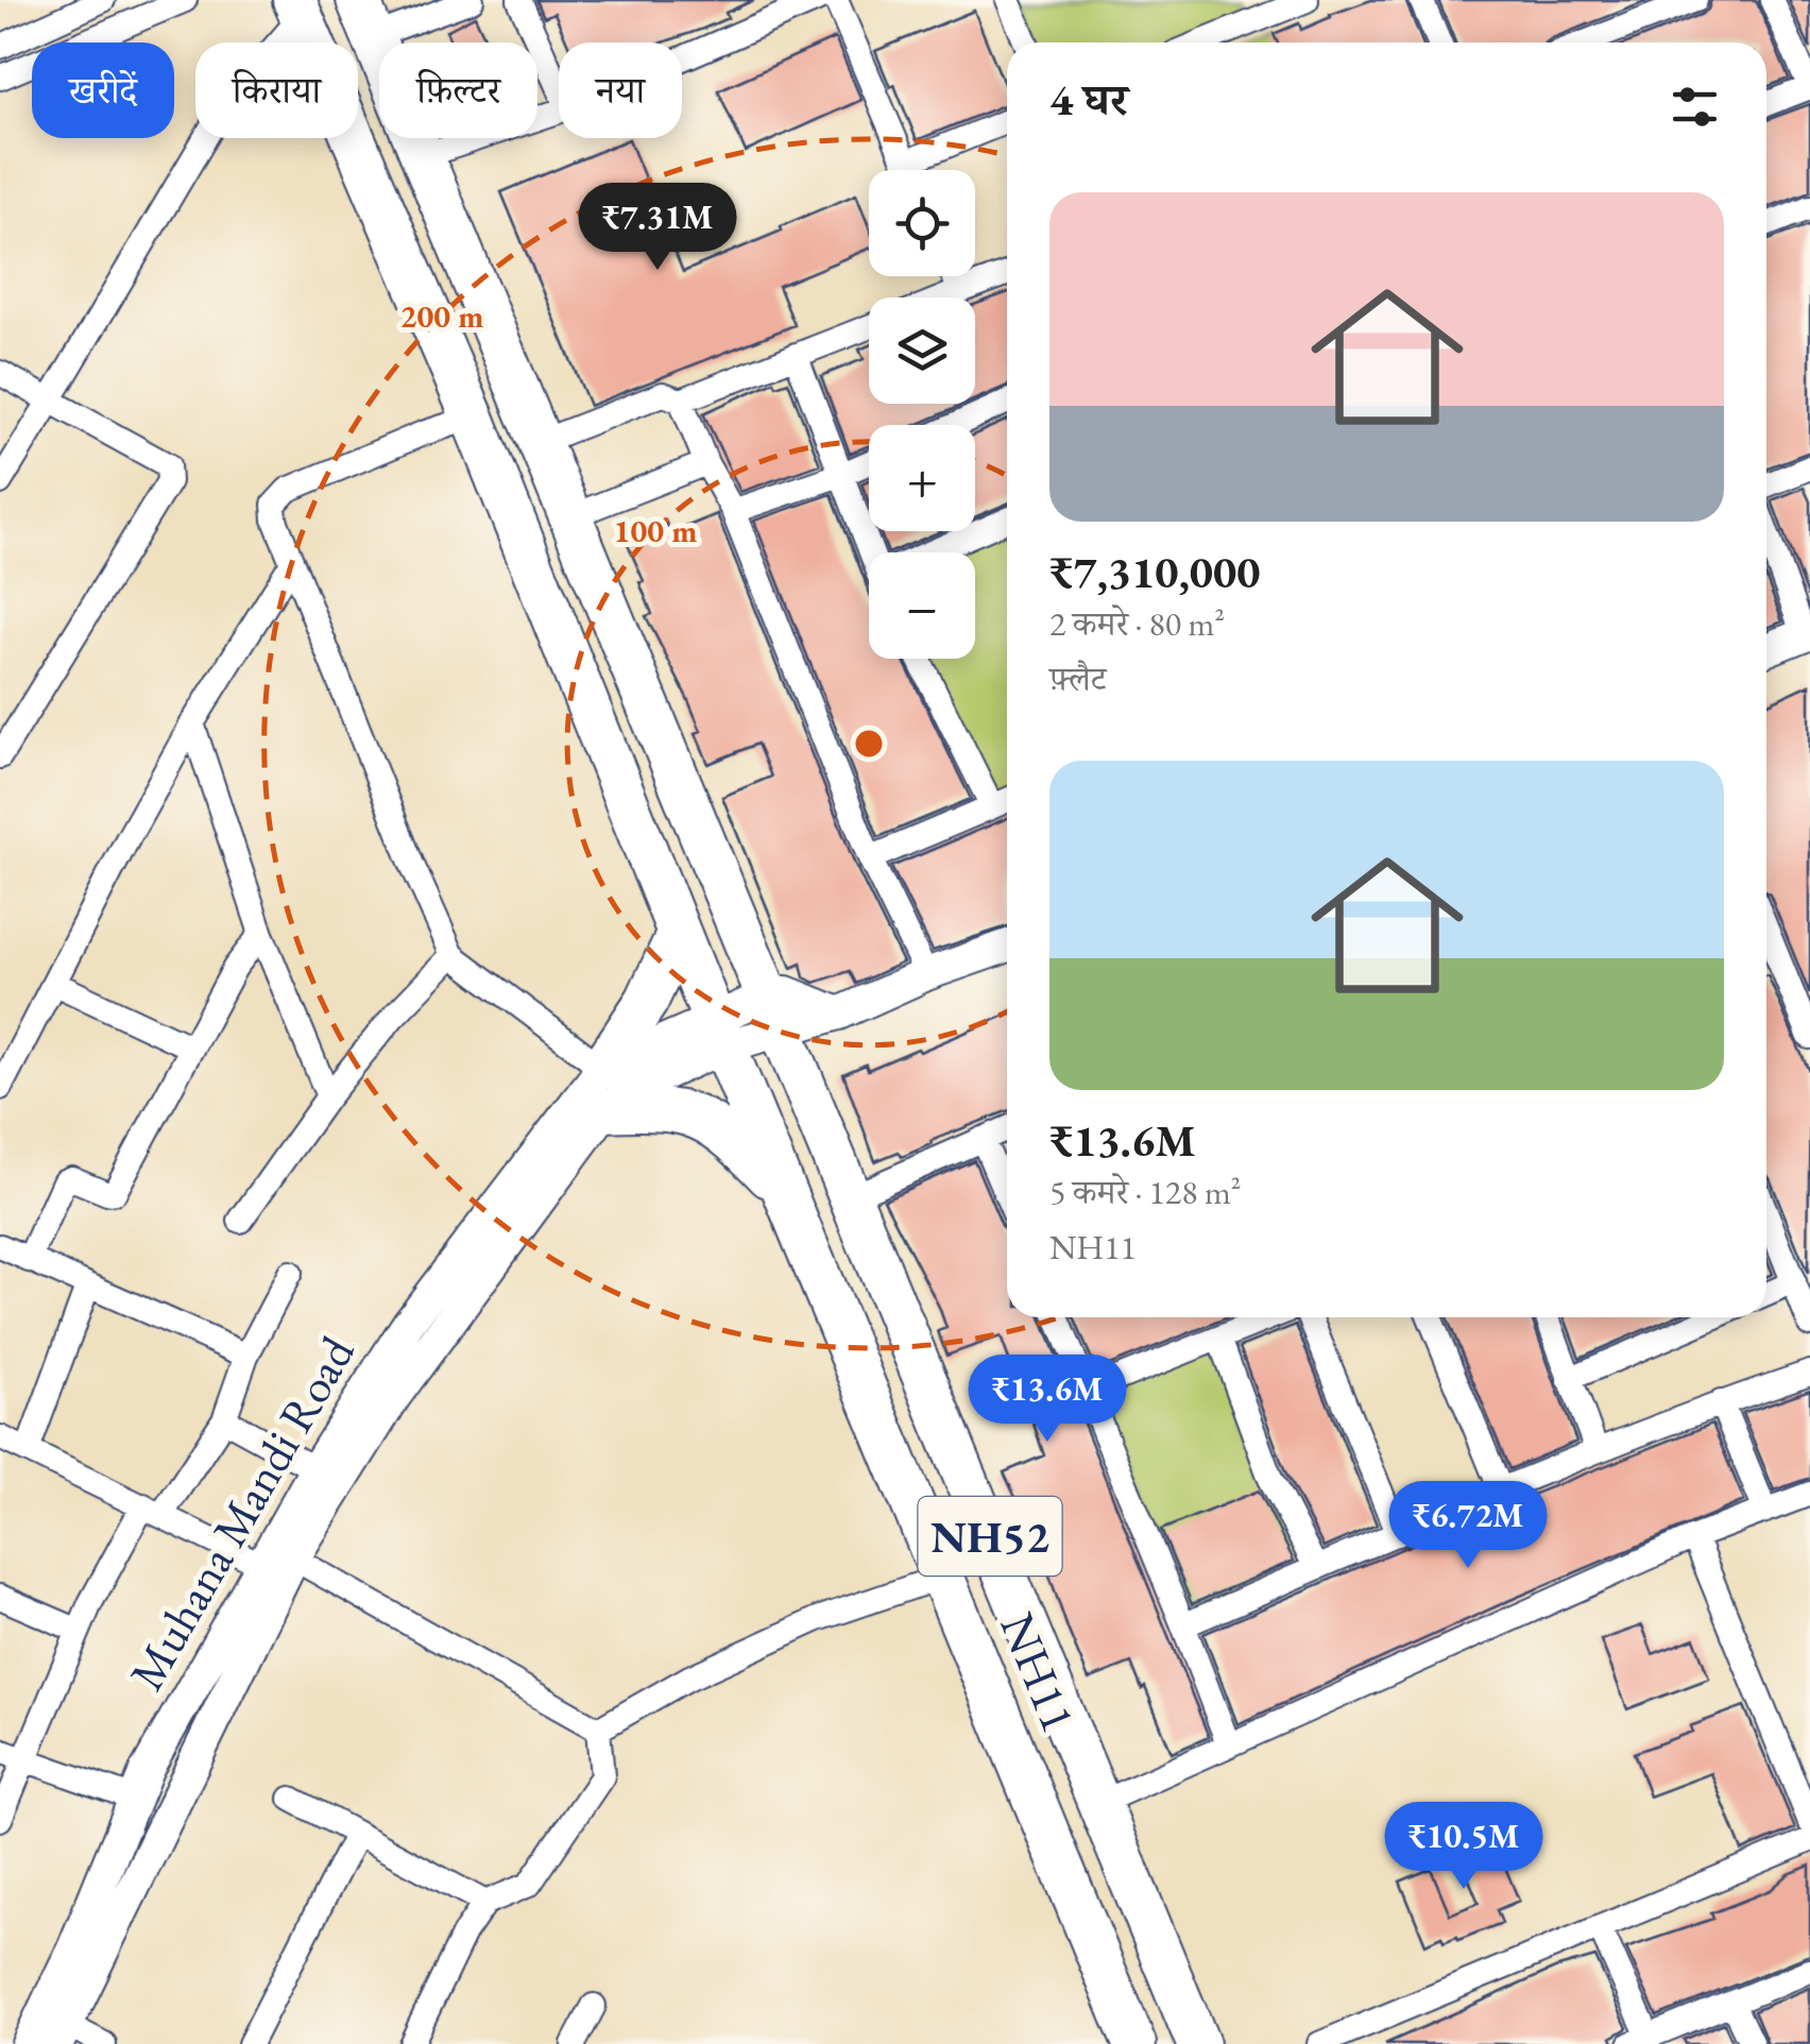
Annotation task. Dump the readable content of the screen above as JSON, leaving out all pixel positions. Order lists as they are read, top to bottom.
{
  "streets": {
    "highway": ["NH52", "NH11"],
    "street": ["Muhana Mandi Road"]
  },
  "crossings": [
    ["NH52", "NH11"]
  ],
  "page": {
    "chip": [
      "खरीदें",
      "किराया",
      "फ़िल्टर",
      "नया"
    ],
    "heading": "4 घर",
    "map_buttons": ["+", "−"],
    "list": [
      {
        "name": "₹7,310,000",
        "note": "2 कमरे · 80 m² · फ़्लैट"
      },
      {
        "name": "₹13.6M",
        "note": "5 कमरे · 128 m² · NH11"
      }
    ],
    "price": [
      "₹7.31M",
      "₹13.6M",
      "₹6.72M",
      "₹10.5M"
    ]
  },
  "rings": ["200 m", "100 m"]
}
